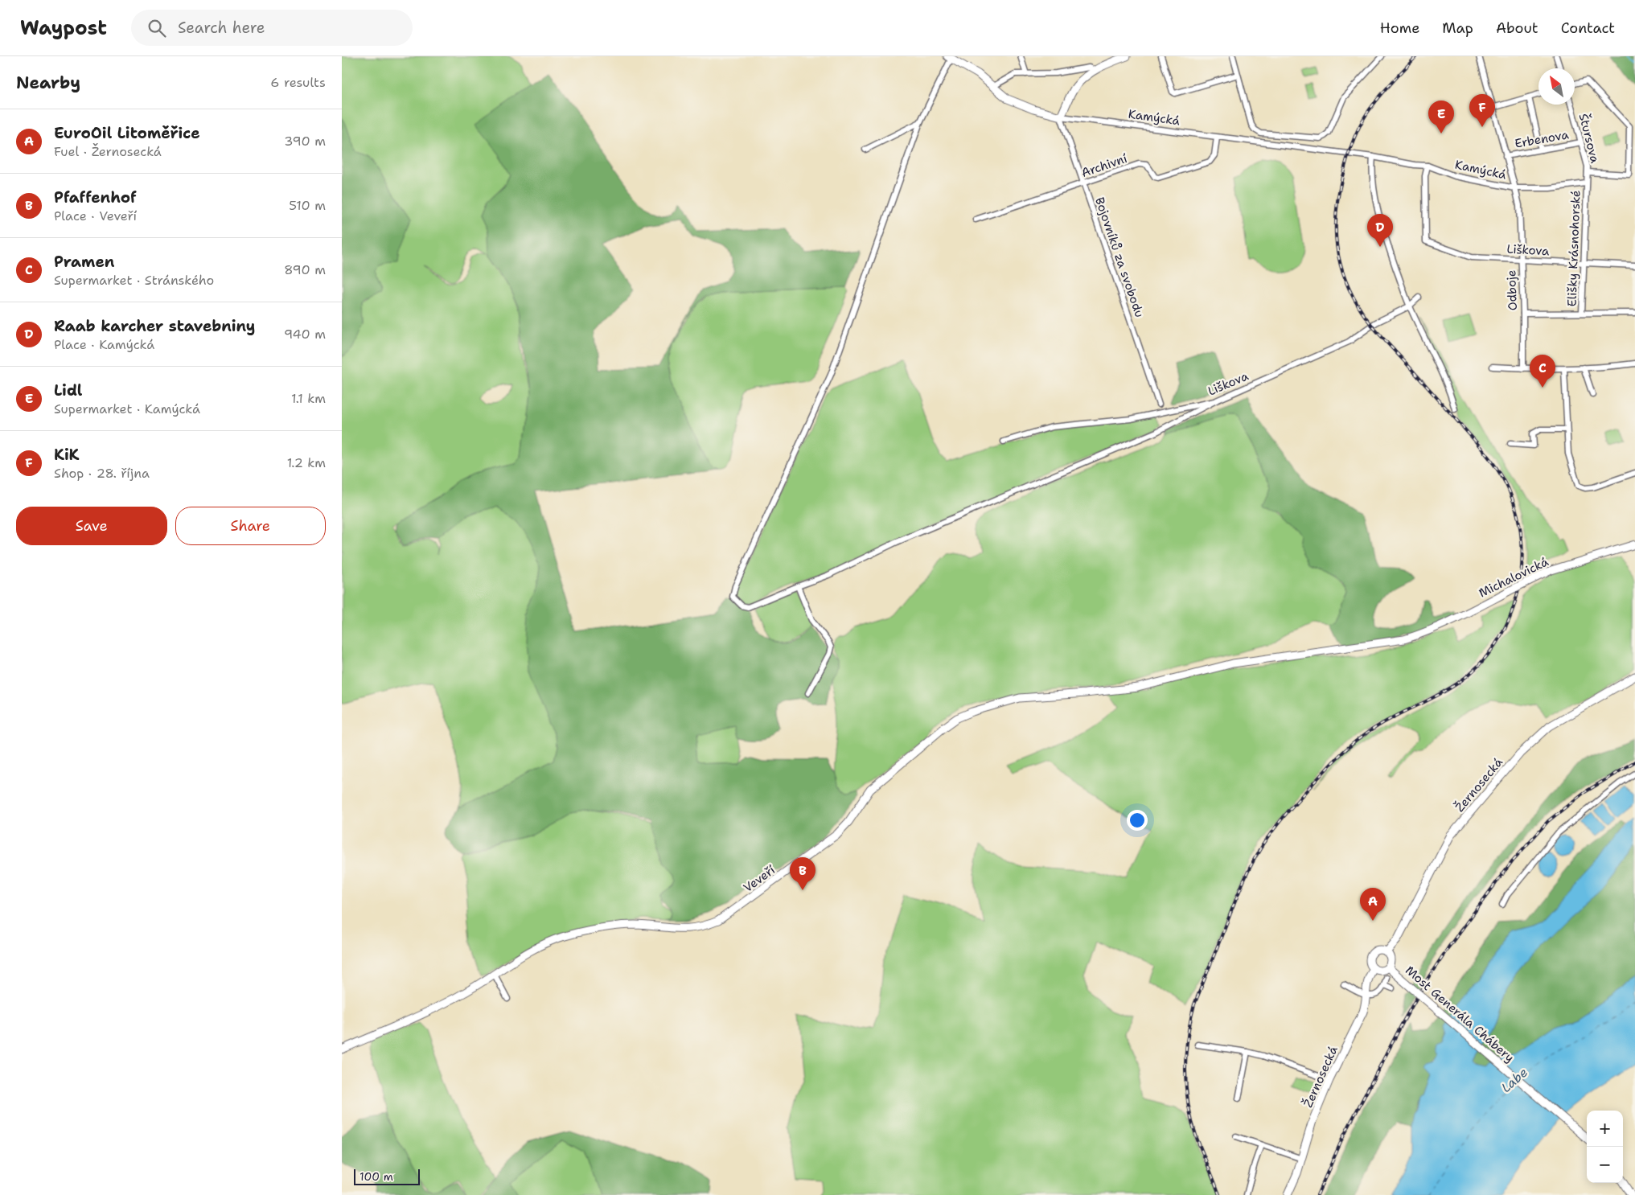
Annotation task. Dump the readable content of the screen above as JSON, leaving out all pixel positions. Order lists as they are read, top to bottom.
{
  "streets": {
    "street": [
      "Kamýcká",
      "Štursova",
      "Erbenova",
      "Archivní",
      "Elišky Krásnohorské",
      "Liškova",
      "Bojovníků za svobodu",
      "Odboje",
      "Michalovická",
      "Žernosecká",
      "Veveří",
      "Most Generála Chábery"
    ]
  },
  "crossings": [
    ["Kamýcká", "Štursova"],
    ["Kamýcká", "Archivní"],
    ["Kamýcká", "Elišky Krásnohorské"],
    ["Kamýcká", "Liškova"],
    ["Kamýcká", "Bojovníků za svobodu"],
    ["Kamýcká", "Odboje"],
    ["Štursova", "Erbenova"],
    ["Štursova", "Elišky Krásnohorské"],
    ["Erbenova", "Odboje"],
    ["Archivní", "Bojovníků za svobodu"],
    ["Elišky Krásnohorské", "Liškova"],
    ["Liškova", "Odboje"],
    ["Michalovická", "Veveří"],
    ["Žernosecká", "Most Generála Chábery"]
  ],
  "water": ["Labe"],
  "scale_bar": "100 m",
  "north": "top left",
  "page": {
    "header": "Waypost",
    "search": "Search here",
    "nav": [
      "Home",
      "Map",
      "About",
      "Contact"
    ],
    "heading": ["Nearby", "6 results"],
    "pins": [
      "F",
      "E",
      "D",
      "C",
      "B",
      "A"
    ],
    "list": [
      {
        "mark": "A",
        "name": "EuroOil Litoměřice",
        "note": "Fuel · Žernosecká",
        "value": "390 m"
      },
      {
        "mark": "B",
        "name": "Pfaffenhof",
        "note": "Place · Veveří",
        "value": "510 m"
      },
      {
        "mark": "C",
        "name": "Pramen",
        "note": "Supermarket · Stránského",
        "value": "890 m"
      },
      {
        "mark": "D",
        "name": "Raab karcher stavebniny",
        "note": "Place · Kamýcká",
        "value": "940 m"
      },
      {
        "mark": "E",
        "name": "Lidl",
        "note": "Supermarket · Kamýcká",
        "value": "1.1 km"
      },
      {
        "mark": "F",
        "name": "KiK",
        "note": "Shop · 28. října",
        "value": "1.2 km"
      }
    ],
    "buttons": ["Save", "Share"],
    "map_buttons": ["+", "−"],
    "scale": "100 m"
  }
}
